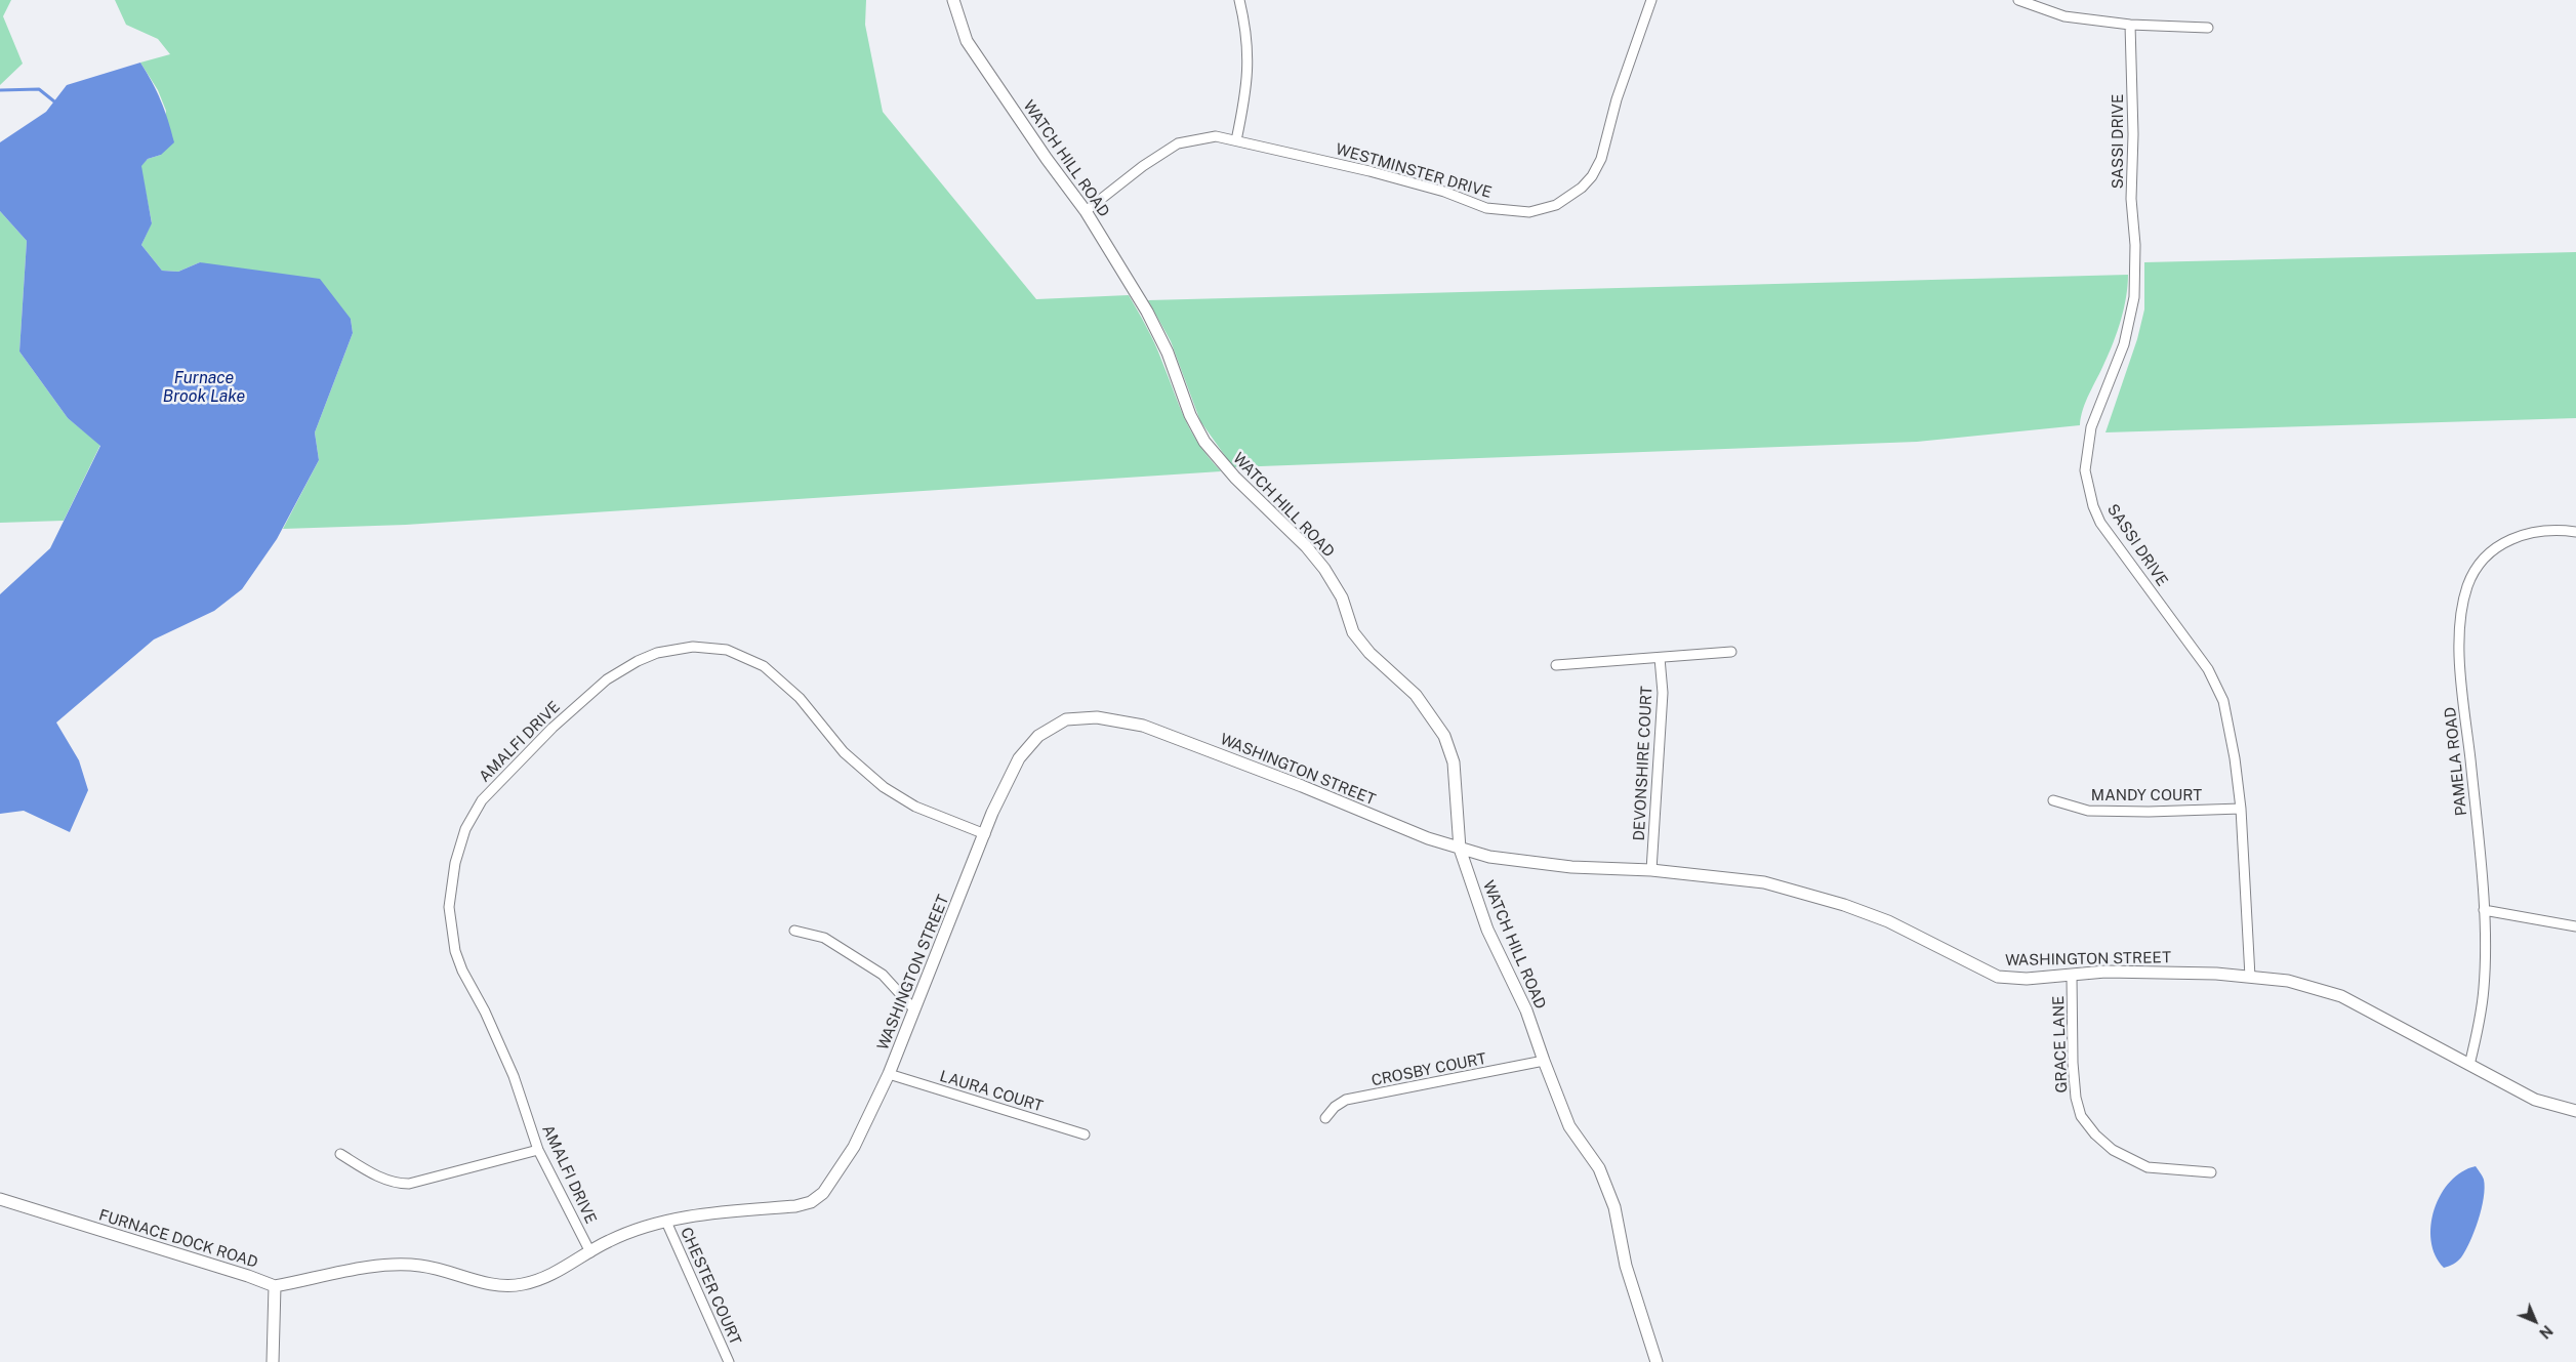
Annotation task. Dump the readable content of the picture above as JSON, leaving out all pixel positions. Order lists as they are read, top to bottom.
{
  "streets": {
    "street": [
      "SASSI DRIVE",
      "WATCH HILL ROAD",
      "WESTMINSTER DRIVE",
      "AMALFI DRIVE",
      "PAMELA ROAD",
      "DEVONSHIRE COURT",
      "WASHINGTON STREET",
      "MANDY COURT",
      "GRACE LANE",
      "CROSBY COURT",
      "LAURA COURT",
      "FURNACE DOCK ROAD",
      "CHESTER COURT"
    ]
  },
  "crossings": [
    ["SASSI DRIVE", "WASHINGTON STREET"],
    ["SASSI DRIVE", "MANDY COURT"],
    ["WATCH HILL ROAD", "WESTMINSTER DRIVE"],
    ["WATCH HILL ROAD", "WASHINGTON STREET"],
    ["WATCH HILL ROAD", "CROSBY COURT"],
    ["AMALFI DRIVE", "WASHINGTON STREET"],
    ["PAMELA ROAD", "WASHINGTON STREET"],
    ["DEVONSHIRE COURT", "WASHINGTON STREET"],
    ["WASHINGTON STREET", "GRACE LANE"],
    ["WASHINGTON STREET", "LAURA COURT"],
    ["WASHINGTON STREET", "FURNACE DOCK ROAD"],
    ["WASHINGTON STREET", "CHESTER COURT"]
  ],
  "water": ["Furnace Brook Lake"],
  "north": "bottom right"
}
